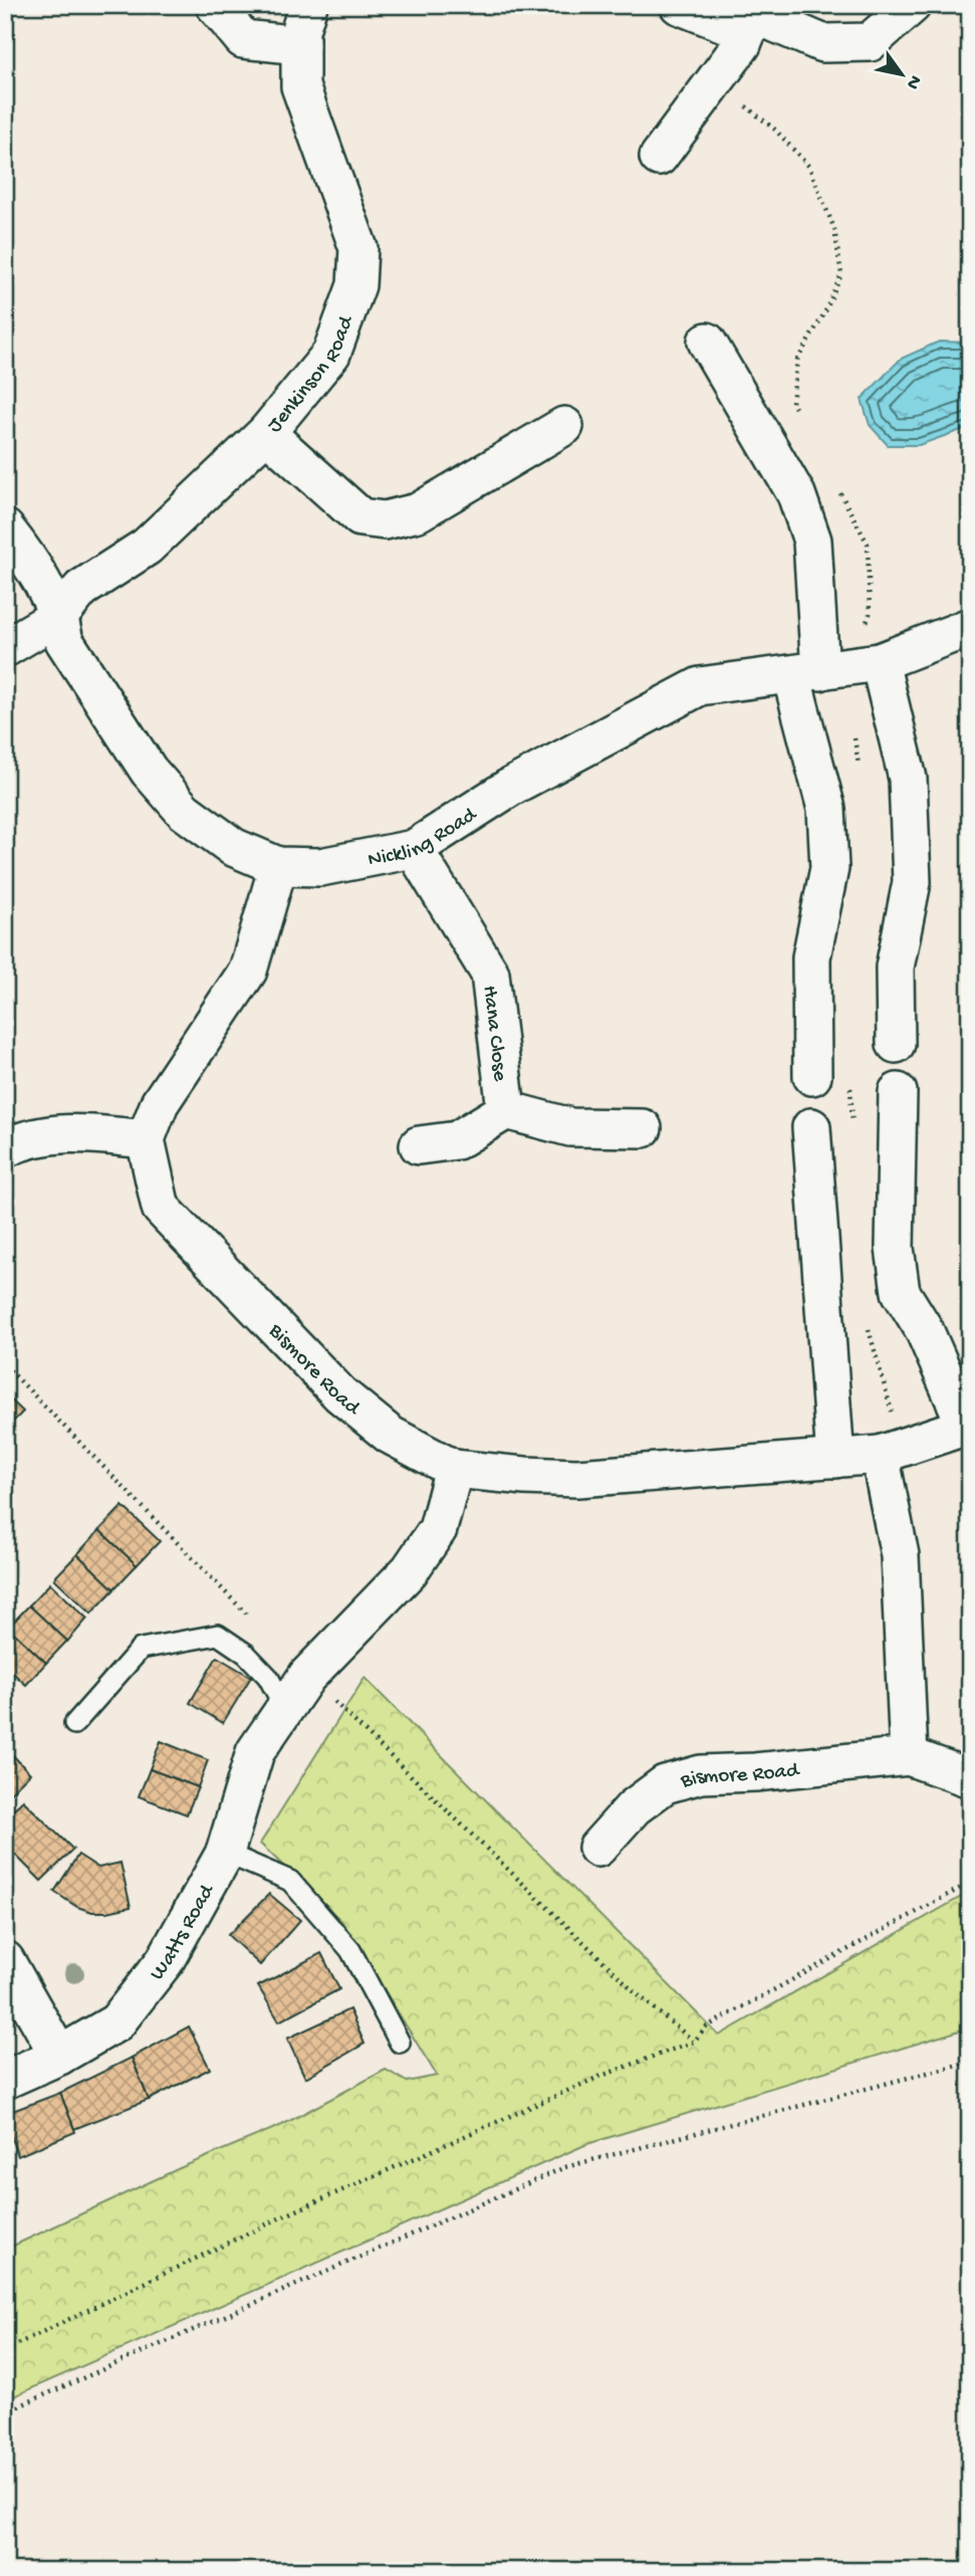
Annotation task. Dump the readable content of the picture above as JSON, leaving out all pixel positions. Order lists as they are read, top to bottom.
{
  "streets": {
    "street": [
      "Jenkinson Road",
      "Nickling Road",
      "Hana Close",
      "Bismore Road",
      "Watts Road"
    ]
  },
  "crossings": [
    ["Jenkinson Road", "Nickling Road"],
    ["Nickling Road", "Hana Close"],
    ["Bismore Road", "Watts Road"]
  ],
  "north": "bottom right"
}
